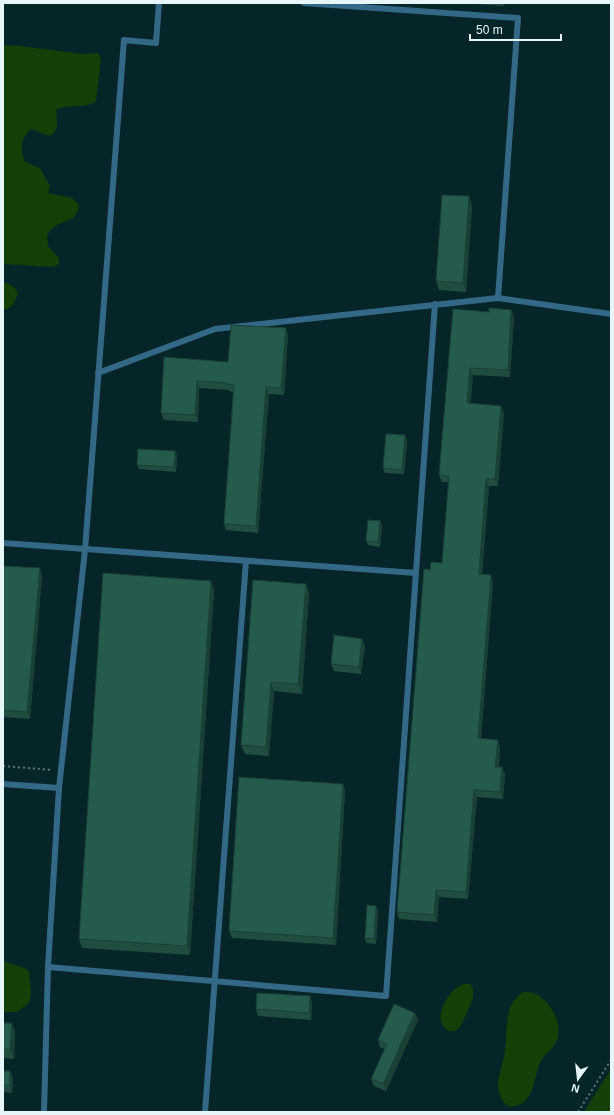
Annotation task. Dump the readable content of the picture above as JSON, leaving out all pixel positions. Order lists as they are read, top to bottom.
{
  "scale_bar": "50 m",
  "north": "bottom"
}
